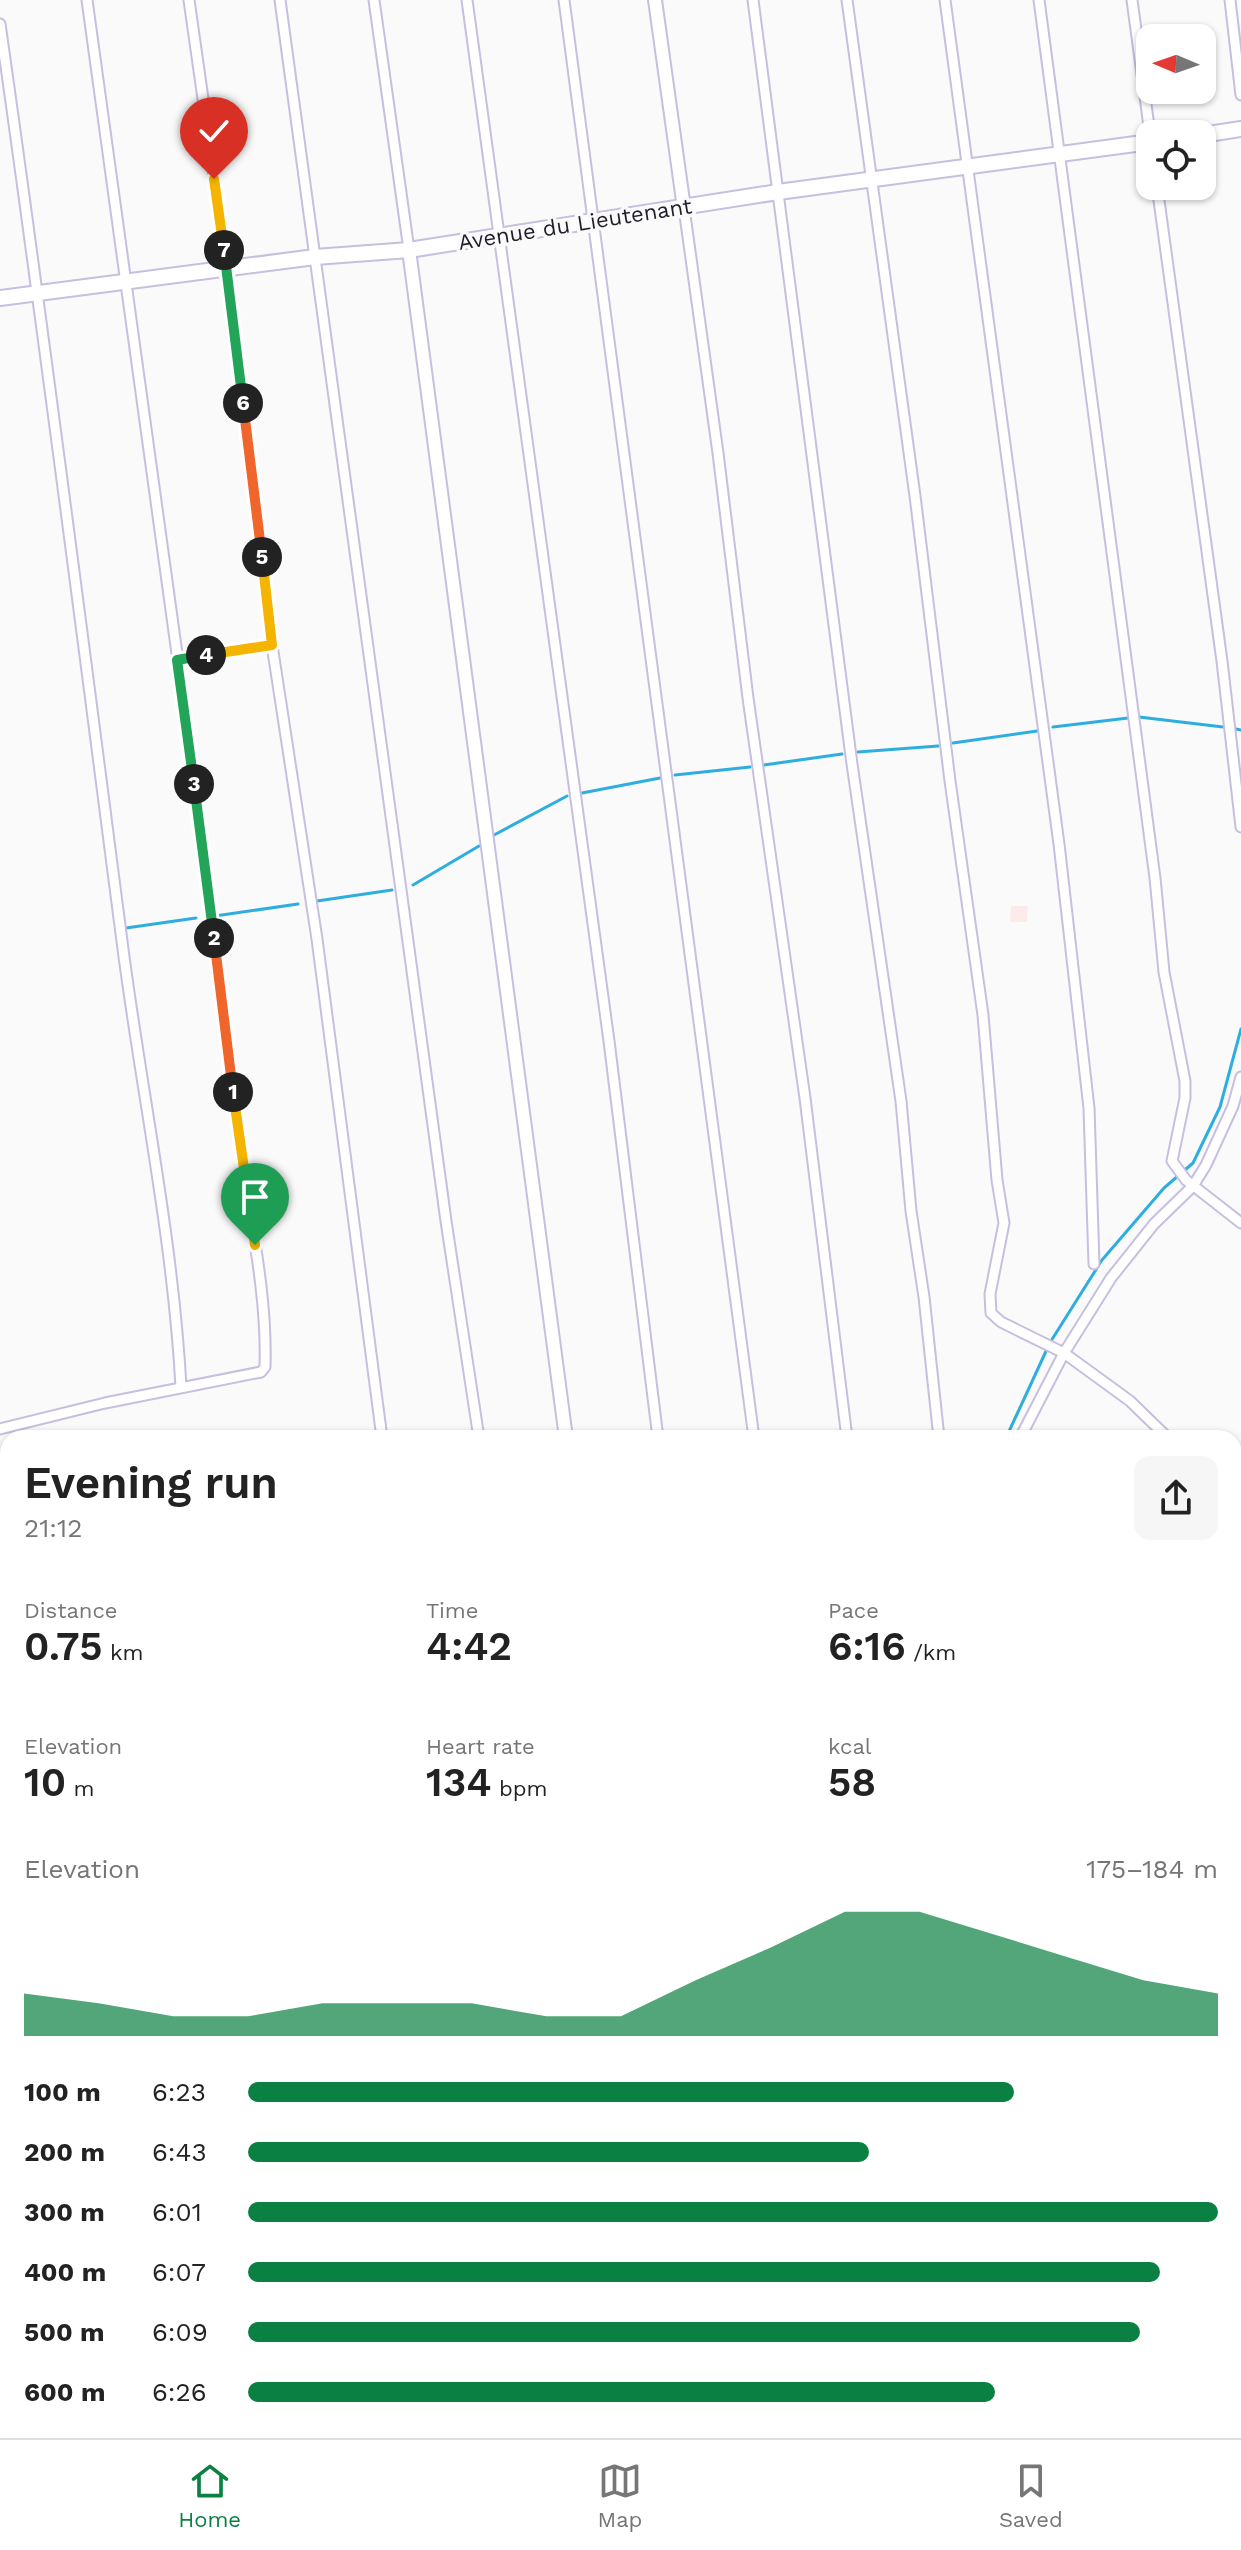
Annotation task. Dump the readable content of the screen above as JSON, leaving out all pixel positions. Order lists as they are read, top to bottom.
{
  "streets": {
    "main road": ["Avenue du Lieutenant"]
  },
  "north": "left",
  "page": {
    "pins": [
      "7",
      "6",
      "5",
      "4",
      "3",
      "2",
      "1"
    ],
    "heading": ["Evening run", "21:12"],
    "stats": [
      ["Distance", "0.75 km"],
      ["Time", "4:42"],
      ["Pace", "6:16 /km"],
      ["Elevation", "10 m"],
      ["Heart rate", "134 bpm"],
      ["kcal", "58"]
    ],
    "chart": ["Elevation", "175–184 m"],
    "list": [
      {
        "name": "100 m",
        "note": "6:23"
      },
      {
        "name": "200 m",
        "note": "6:43"
      },
      {
        "name": "300 m",
        "note": "6:01"
      },
      {
        "name": "400 m",
        "note": "6:07"
      },
      {
        "name": "500 m",
        "note": "6:09"
      },
      {
        "name": "600 m",
        "note": "6:26"
      }
    ],
    "tabs": ["Home", "Map", "Saved"]
  }
}
